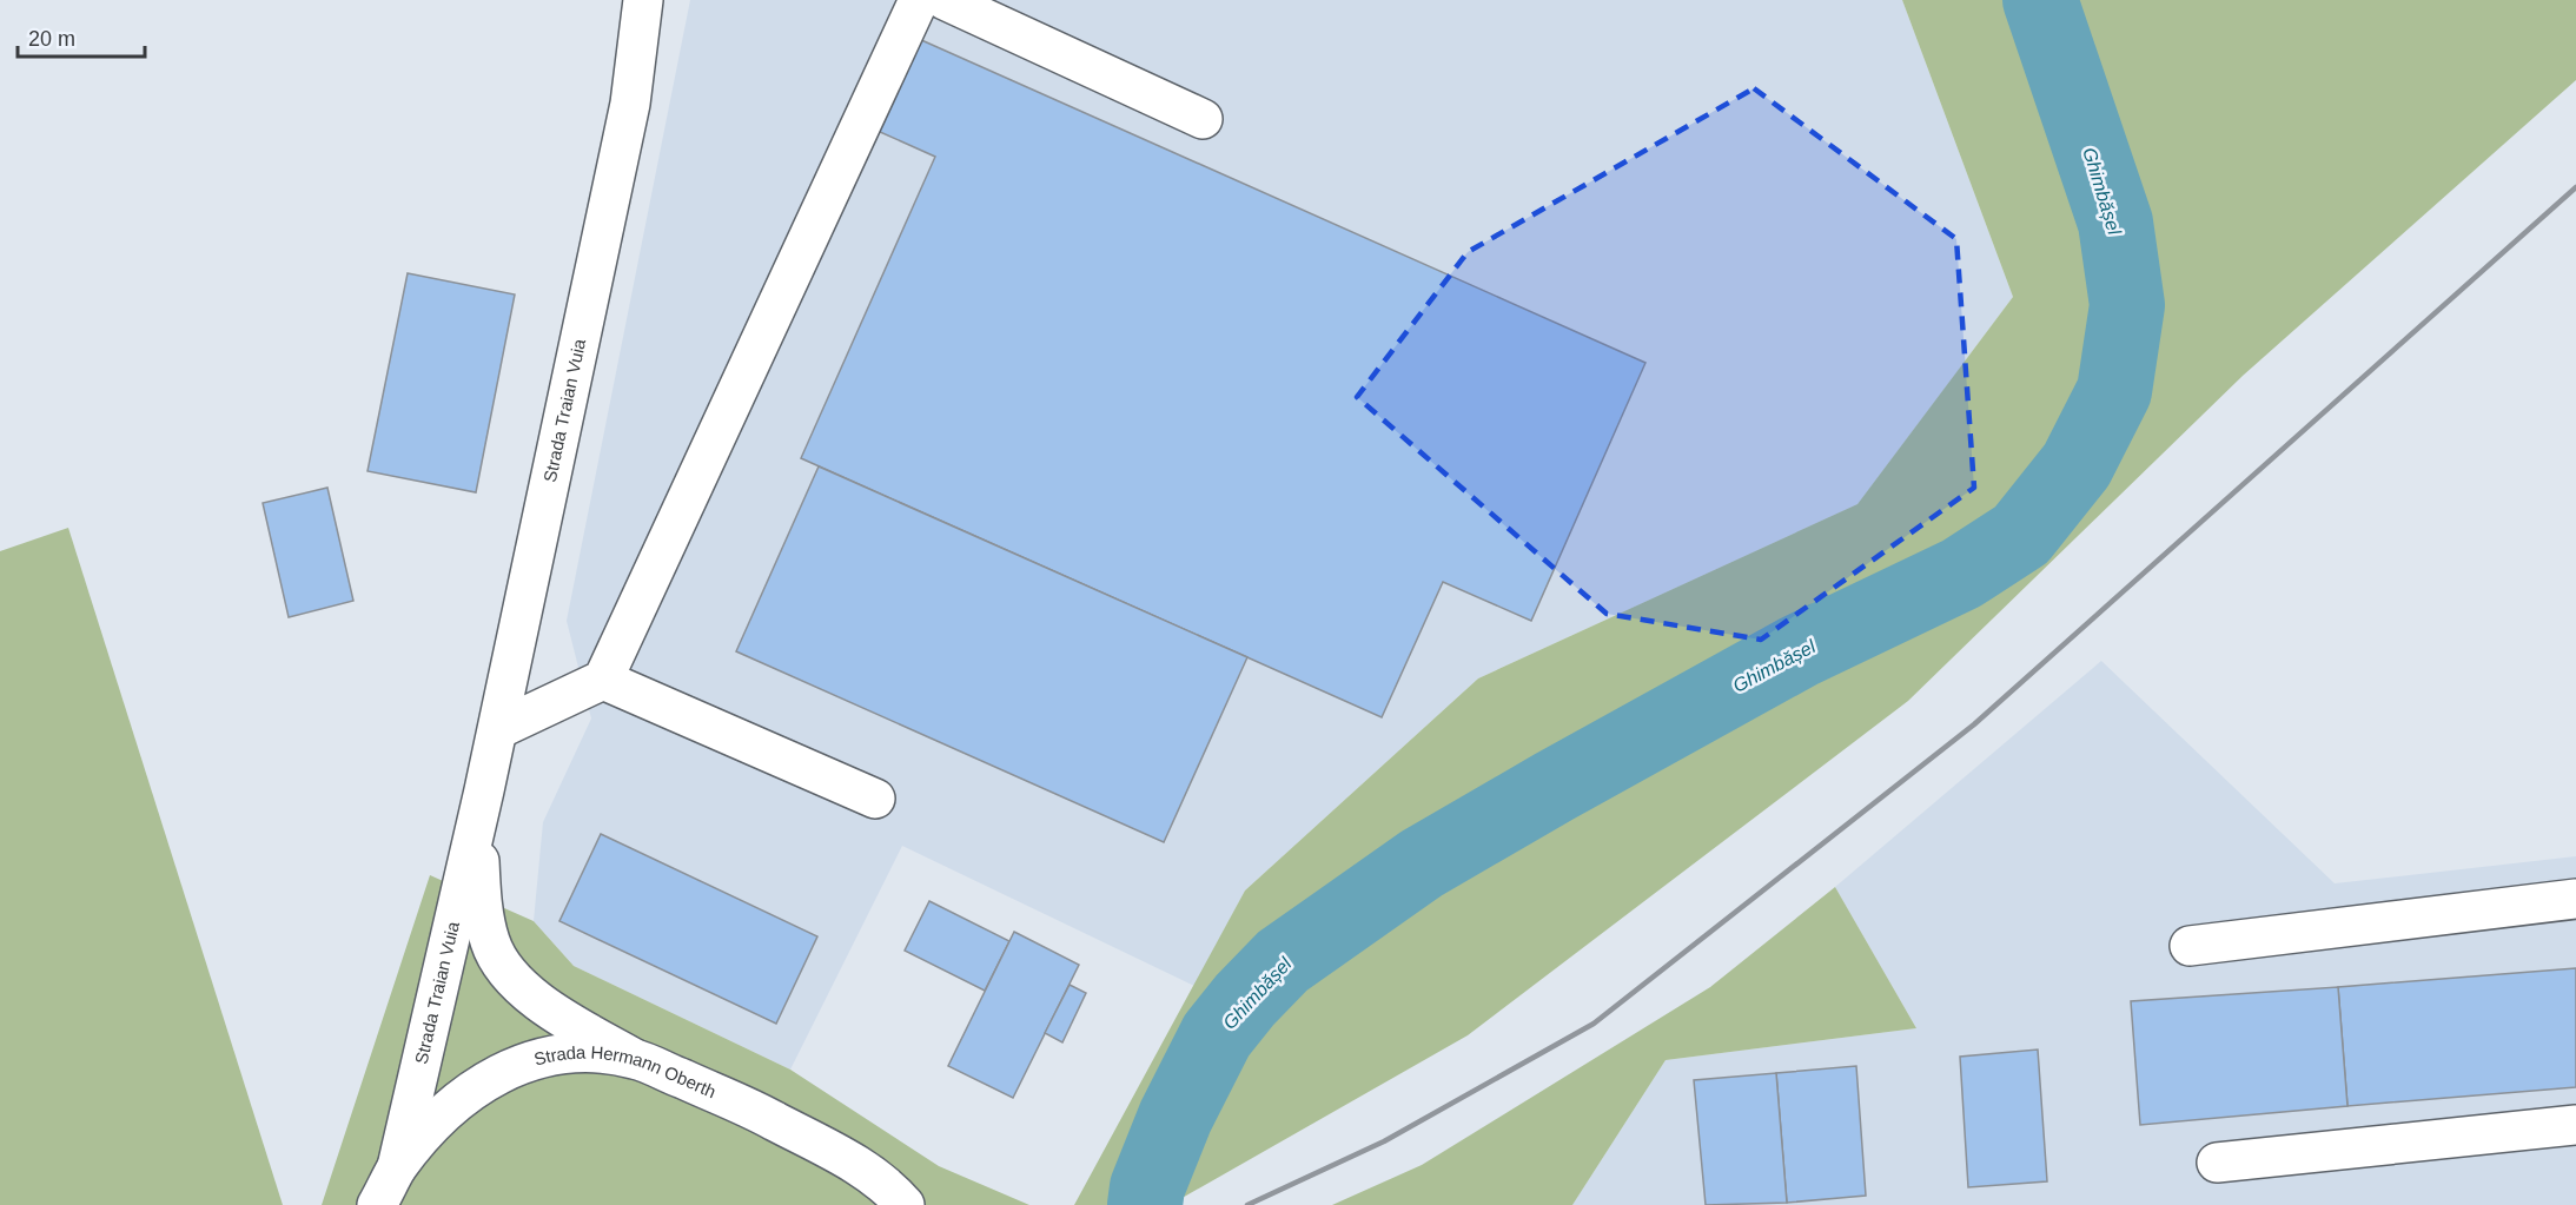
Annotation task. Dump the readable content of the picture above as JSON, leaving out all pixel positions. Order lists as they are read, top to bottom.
{
  "streets": {
    "street": ["Strada Traian Vuia", "Strada Hermann Oberth"]
  },
  "crossings": [
    ["Strada Traian Vuia", "Strada Hermann Oberth"]
  ],
  "water": ["Ghimbășel"],
  "scale_bar": "20 m"
}
